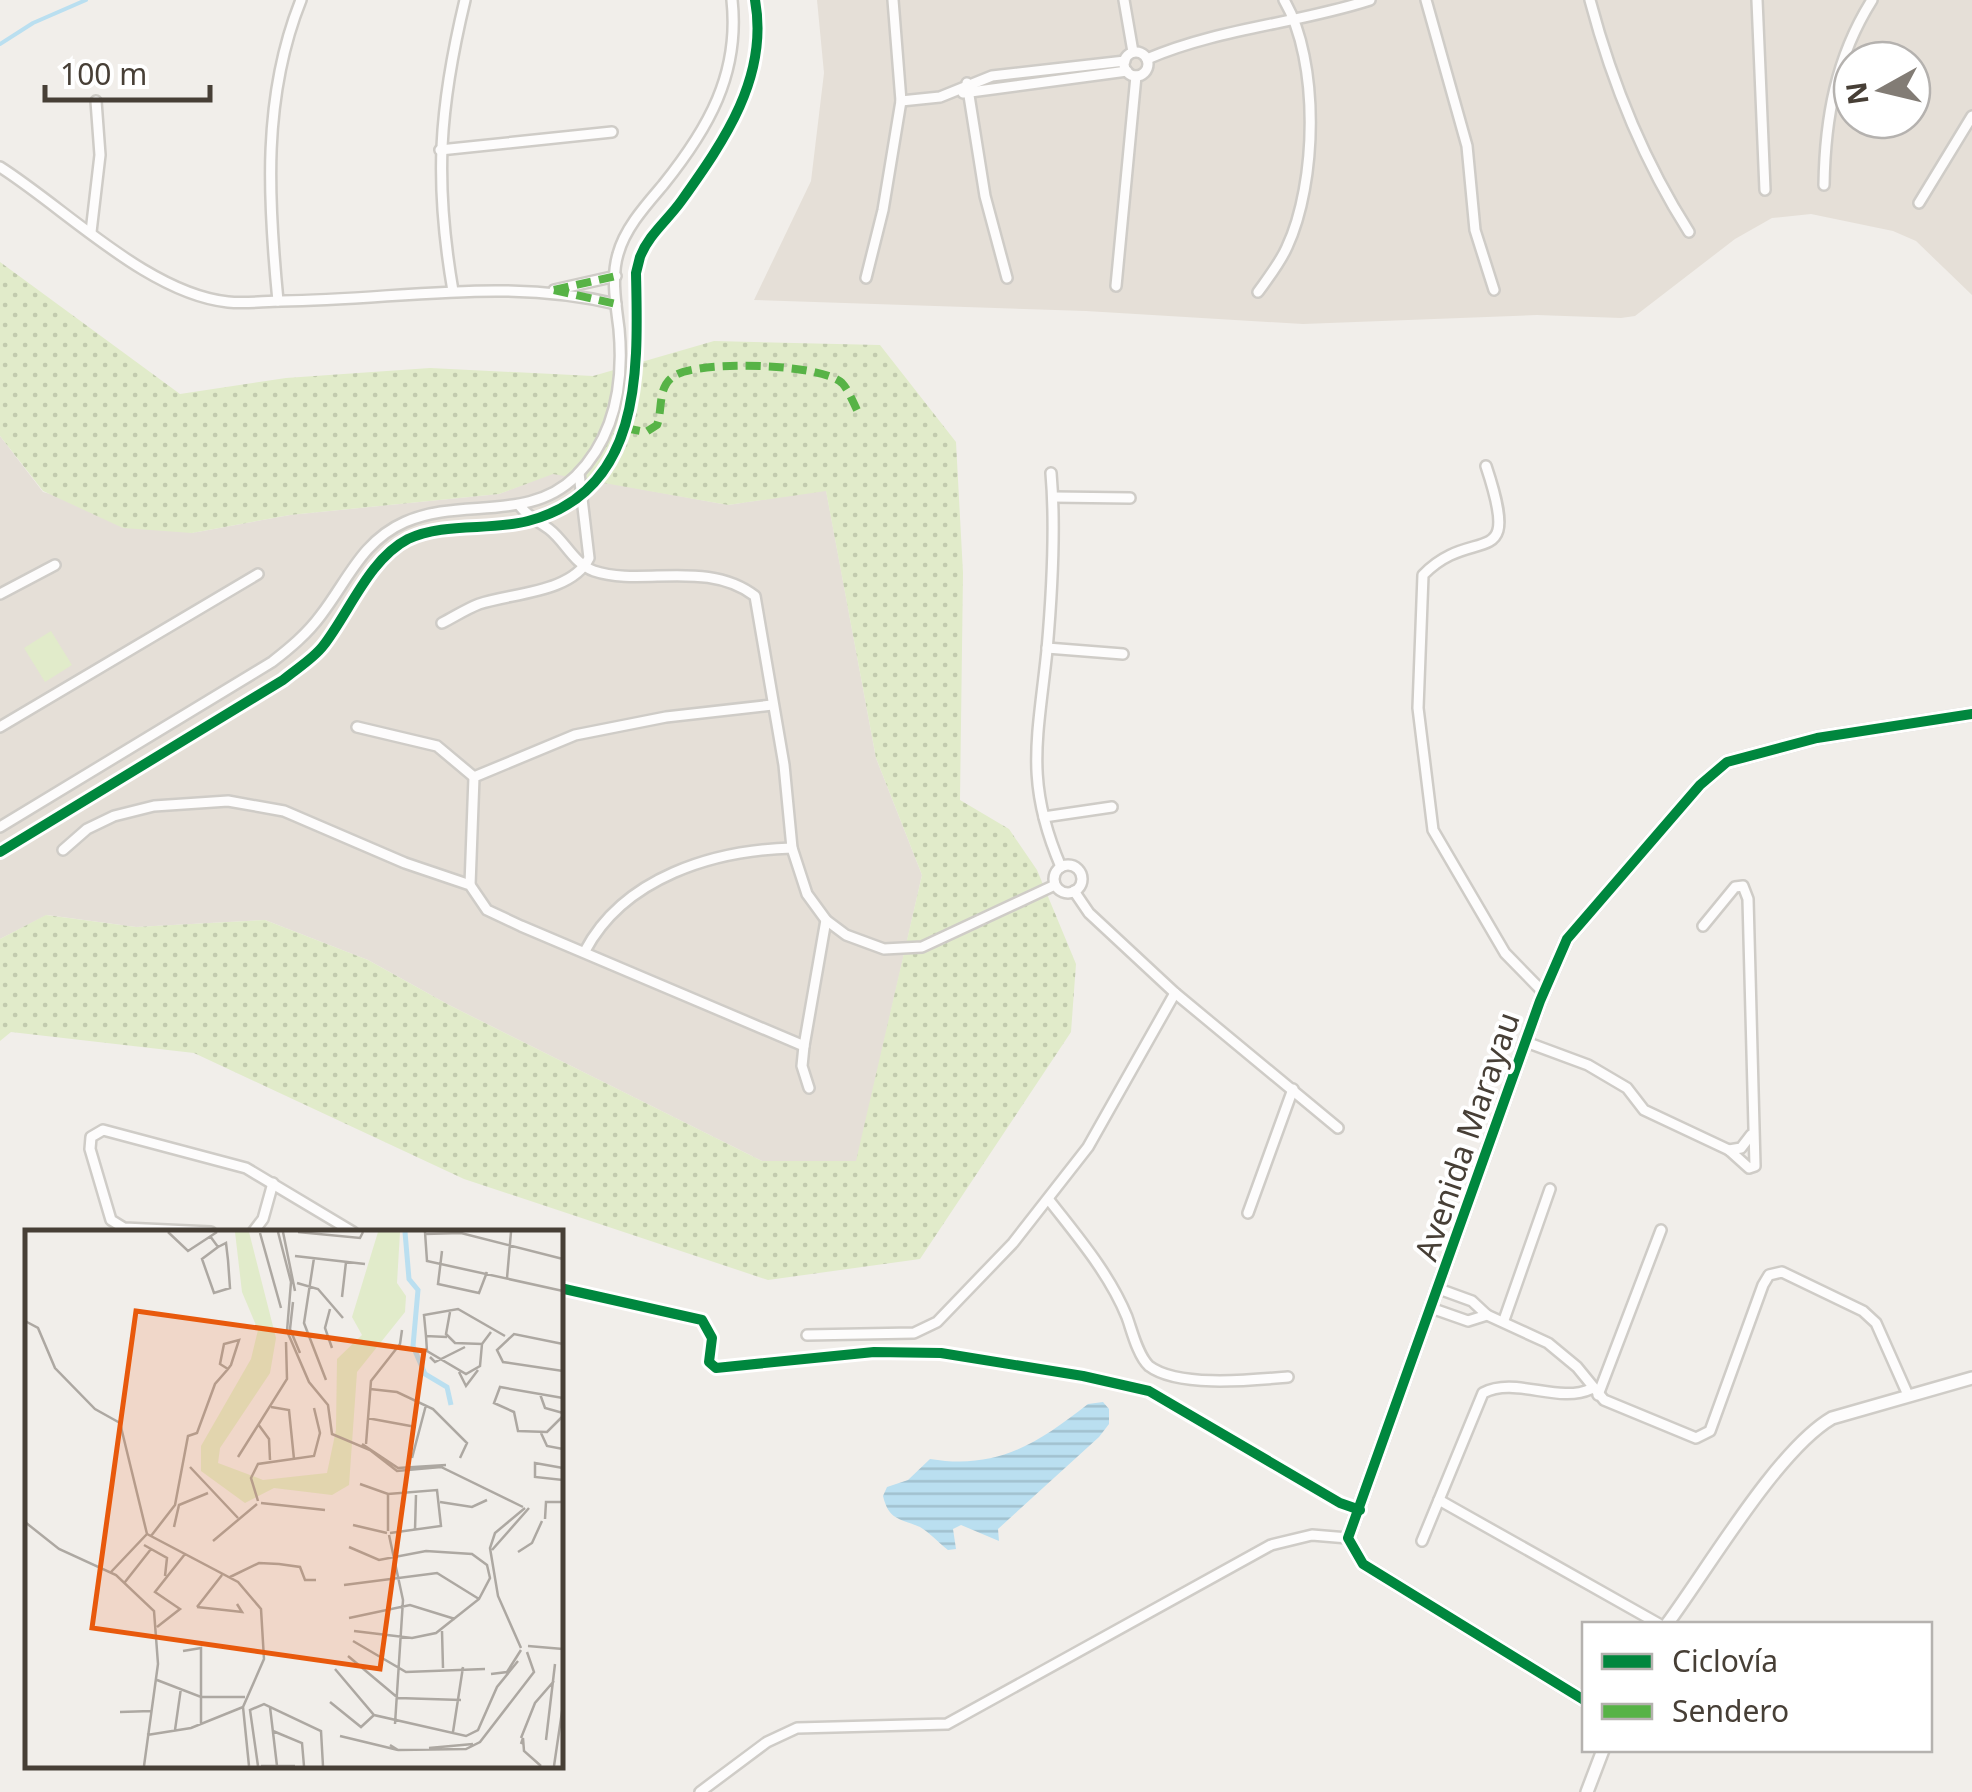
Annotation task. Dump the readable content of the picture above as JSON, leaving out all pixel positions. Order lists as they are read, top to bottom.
{
  "streets": {
    "street": ["Avenida Marayau"]
  },
  "legend": ["Ciclovía", "Sendero"],
  "scale_bar": "100 m",
  "north": "left"
}
